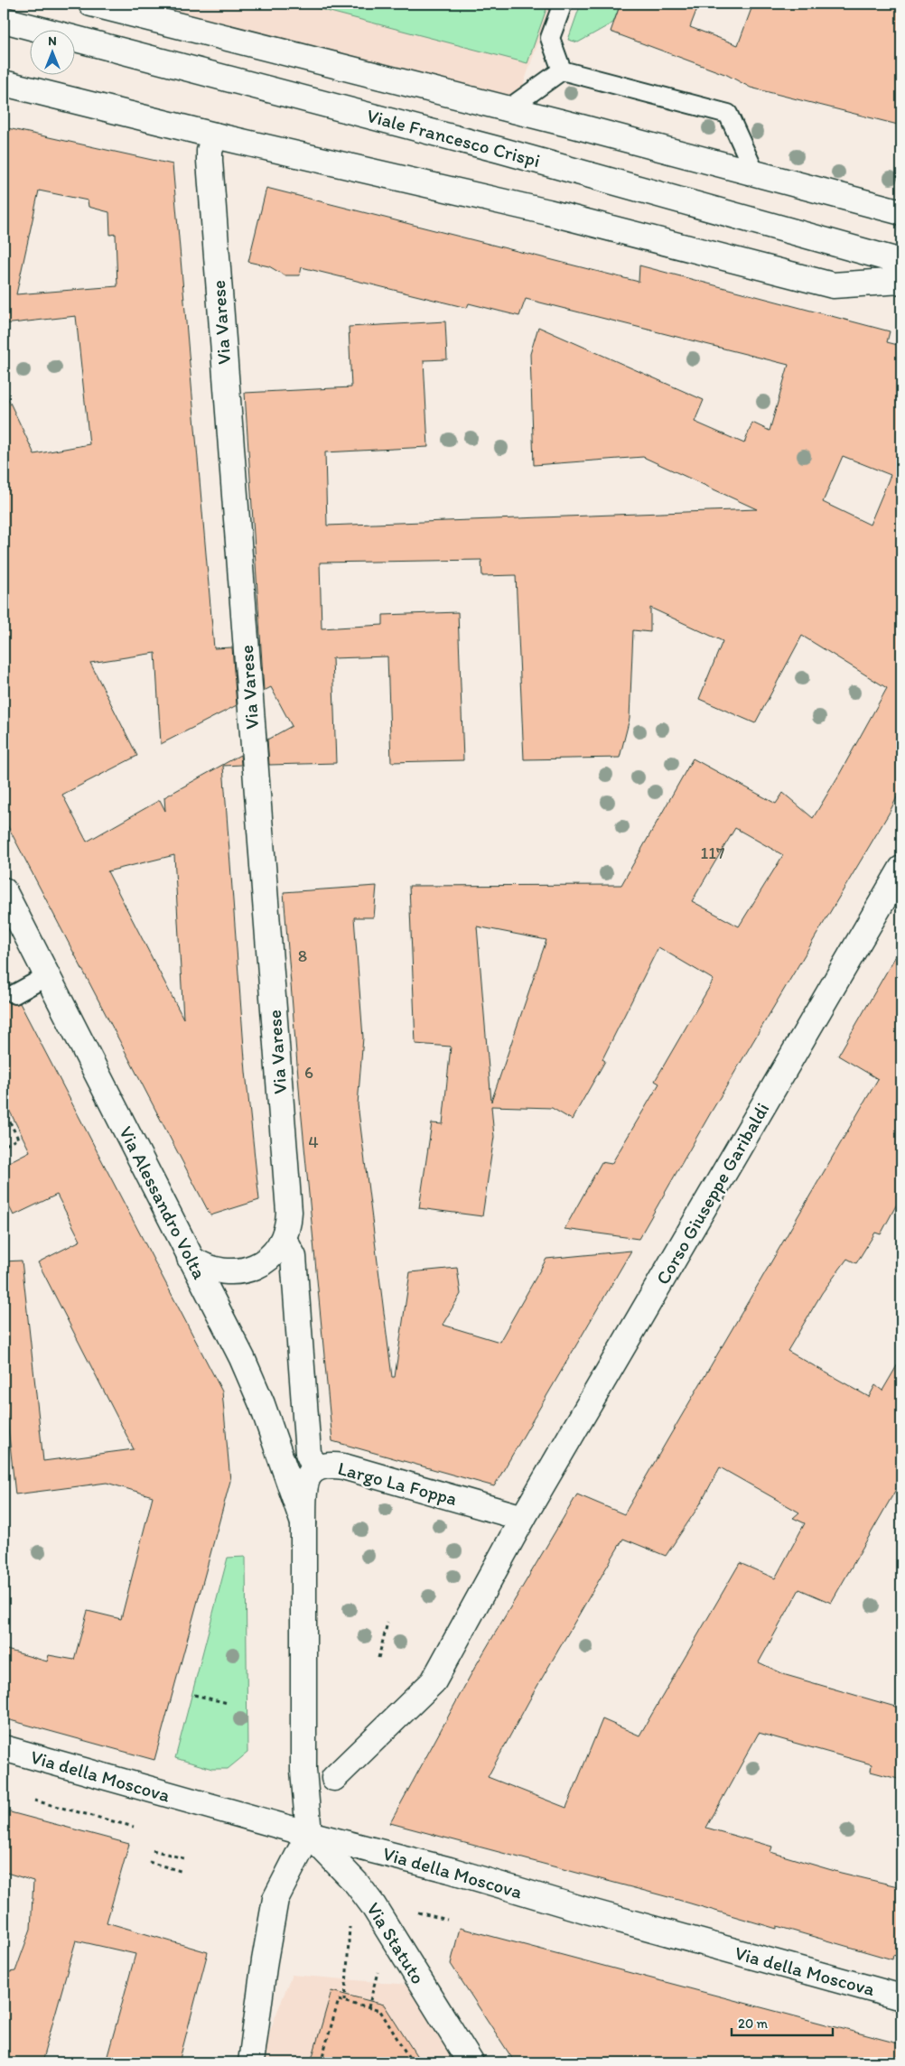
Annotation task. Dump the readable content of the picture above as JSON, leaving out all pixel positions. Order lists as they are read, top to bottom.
{
  "streets": {
    "street": [
      "Viale Francesco Crispi",
      "Via Varese",
      "Corso Giuseppe Garibaldi",
      "Via Alessandro Volta",
      "Largo La Foppa",
      "Via della Moscova",
      "Via Statuto"
    ]
  },
  "crossings": [
    ["Via Varese", "Via Alessandro Volta"],
    ["Corso Giuseppe Garibaldi", "Largo La Foppa"],
    ["Via Alessandro Volta", "Largo La Foppa"],
    ["Largo La Foppa", "Via della Moscova"],
    ["Largo La Foppa", "Via Statuto"],
    ["Via della Moscova", "Via Statuto"]
  ],
  "house_numbers": [
    "117",
    "8",
    "6",
    "4"
  ],
  "scale_bar": "20 m",
  "north": "top"
}
